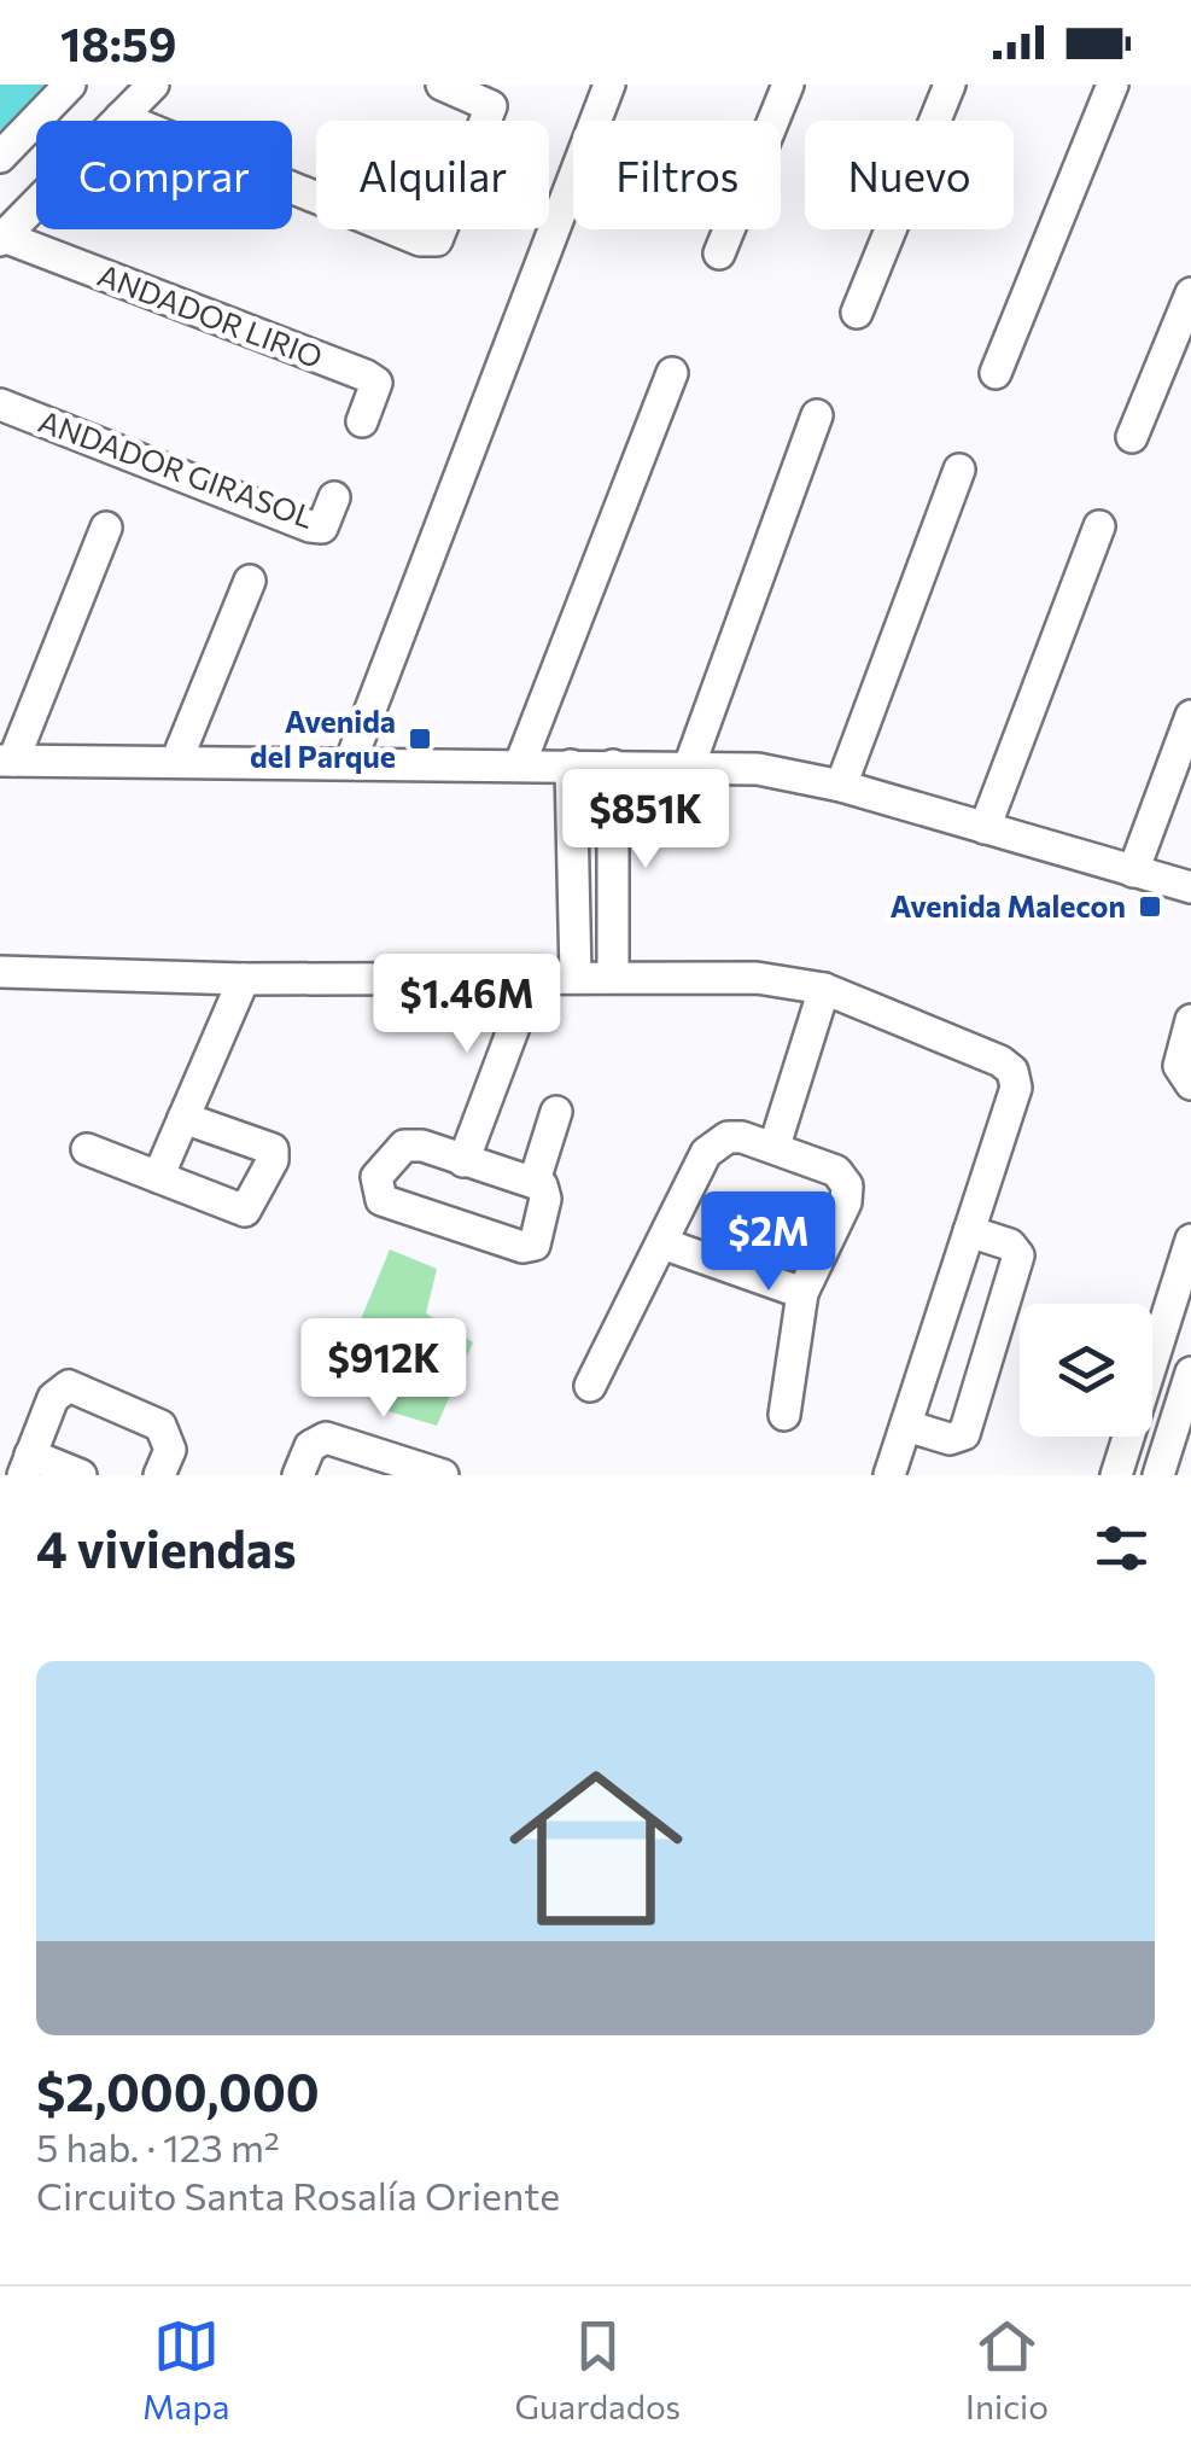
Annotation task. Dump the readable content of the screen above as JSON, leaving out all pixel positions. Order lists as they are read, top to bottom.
{
  "streets": {
    "street": ["ANDADOR LIRIO", "ANDADOR GIRASOL"]
  },
  "places": {
    "transit": ["Avenida del Parque", "Avenida Malecon"]
  },
  "page": {
    "status": "18:59",
    "chip": [
      "Comprar",
      "Alquilar",
      "Filtros",
      "Nuevo"
    ],
    "price": [
      "$851K",
      "$1.46M",
      "$2M",
      "$912K"
    ],
    "heading": "4 viviendas",
    "list": [
      {
        "name": "$2,000,000",
        "note": "5 hab. · 123 m² · Circuito Santa Rosalía Oriente"
      }
    ],
    "tabs": ["Mapa", "Guardados", "Inicio"]
  }
}
